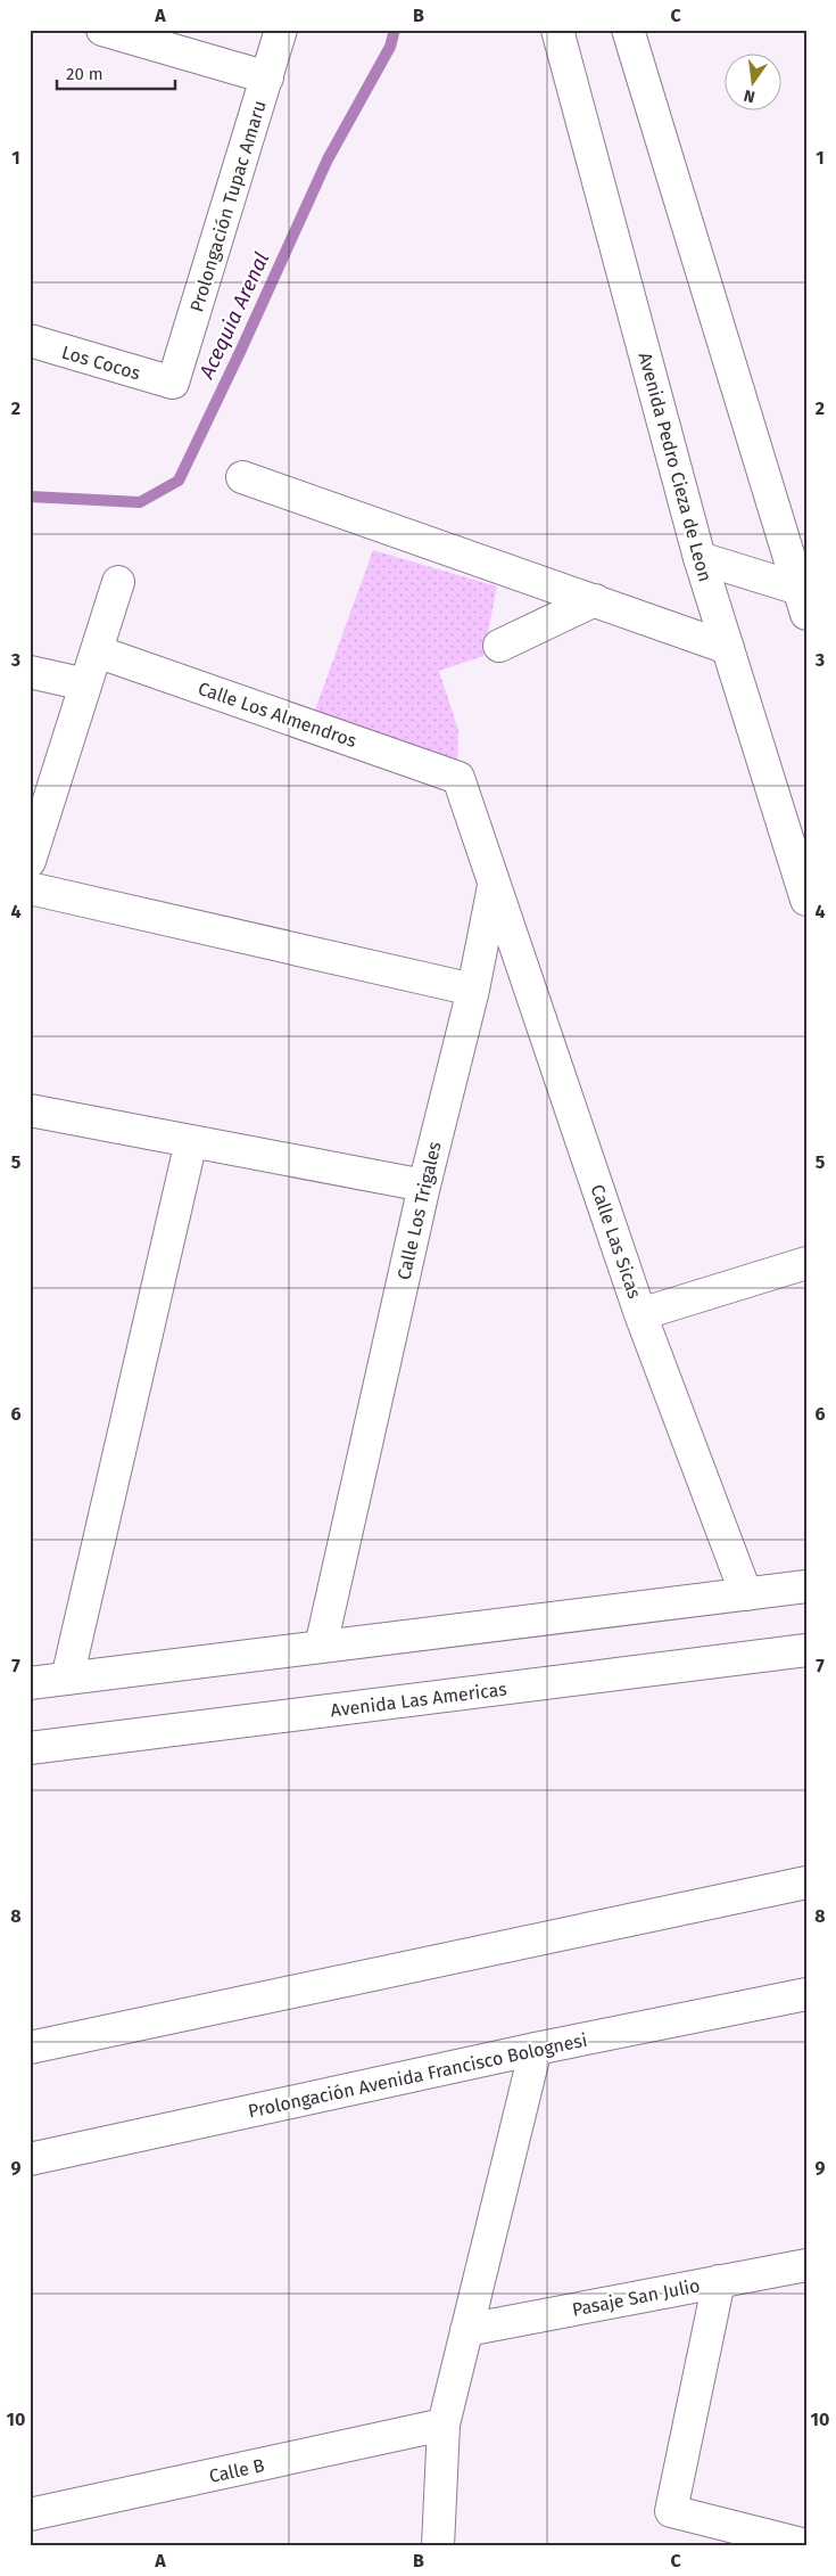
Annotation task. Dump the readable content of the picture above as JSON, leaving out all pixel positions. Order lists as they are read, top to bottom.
{
  "streets": {
    "street": [
      "Prolongación Tupac Amaru",
      "Los Cocos",
      "Avenida Pedro Cieza de Leon",
      "Calle Los Almendros",
      "Calle Los Trigales",
      "Calle Las Sicas",
      "Avenida Las Americas",
      "Prolongación Avenida Francisco Bolognesi",
      "Pasaje San Julio",
      "Calle B"
    ]
  },
  "crossings": [
    ["Prolongación Tupac Amaru", "Los Cocos"],
    ["Calle Los Almendros", "Calle Los Trigales"],
    ["Calle Los Trigales", "Calle Las Sicas"]
  ],
  "water": ["Acequia Arenal"],
  "scale_bar": "20 m",
  "north": "bottom",
  "grid": {
    "columns": ["A", "B", "C"],
    "rows": [
      "1",
      "2",
      "3",
      "4",
      "5",
      "6",
      "7",
      "8",
      "9",
      "10"
    ]
  }
}
